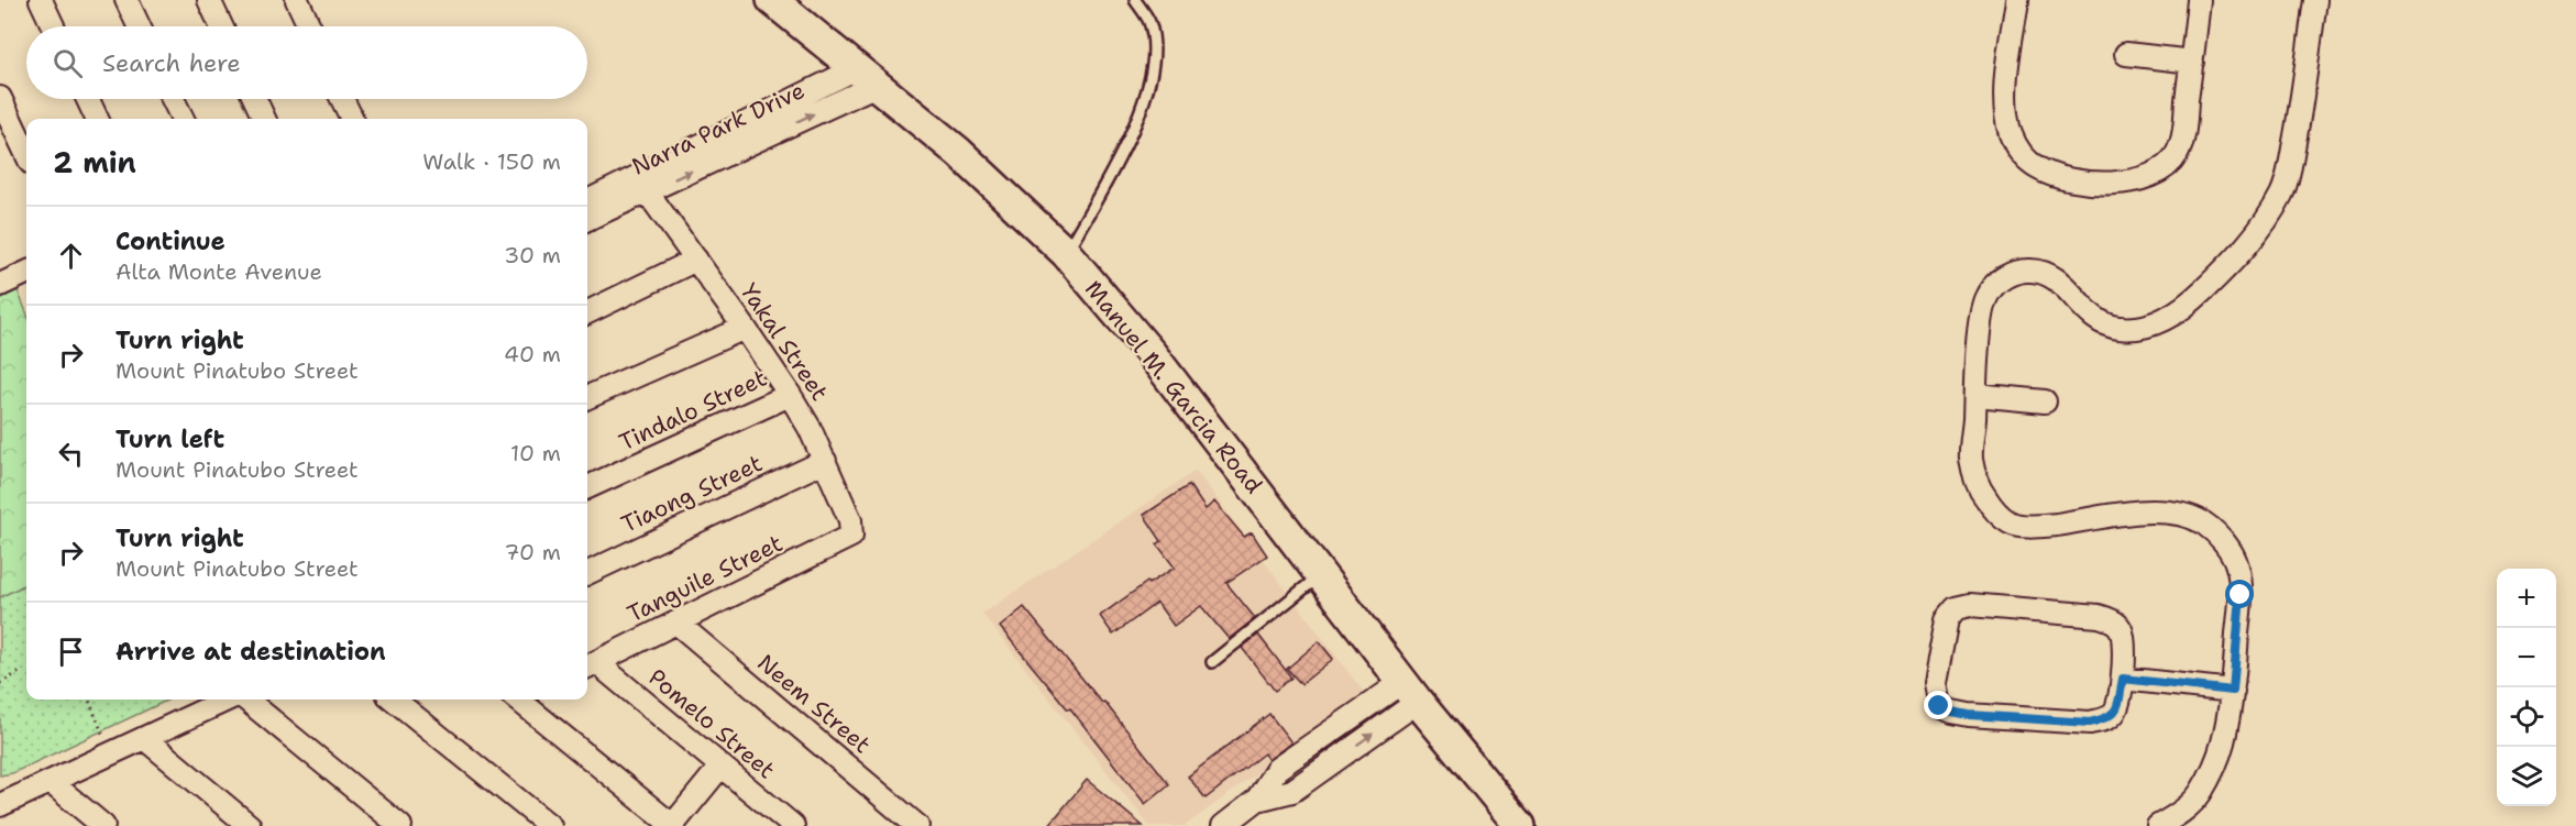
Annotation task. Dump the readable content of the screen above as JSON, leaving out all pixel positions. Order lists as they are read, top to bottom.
{
  "streets": {
    "main road": ["Manuel M. Garcia Road"],
    "street": [
      "Narra Park Drive",
      "Yakal Street",
      "Tindalo Street",
      "Tiaong Street",
      "Tanguile Street",
      "Neem Street",
      "Pomelo Street"
    ]
  },
  "crossings": [
    ["Narra Park Drive", "Yakal Street"],
    ["Narra Park Drive", "Manuel M. Garcia Road"],
    ["Yakal Street", "Tindalo Street"],
    ["Yakal Street", "Tiaong Street"],
    ["Yakal Street", "Tanguile Street"],
    ["Tanguile Street", "Neem Street"],
    ["Tanguile Street", "Pomelo Street"]
  ],
  "page": {
    "search": "Search here",
    "heading": ["2 min", "Walk · 150 m"],
    "list": [
      ["Continue", "Alta Monte Avenue", "30 m"],
      ["Turn right", "Mount Pinatubo Street", "40 m"],
      ["Turn left", "Mount Pinatubo Street", "10 m"],
      ["Turn right", "Mount Pinatubo Street", "70 m"],
      "Arrive at destination"
    ],
    "map_buttons": ["+", "−"]
  }
}
